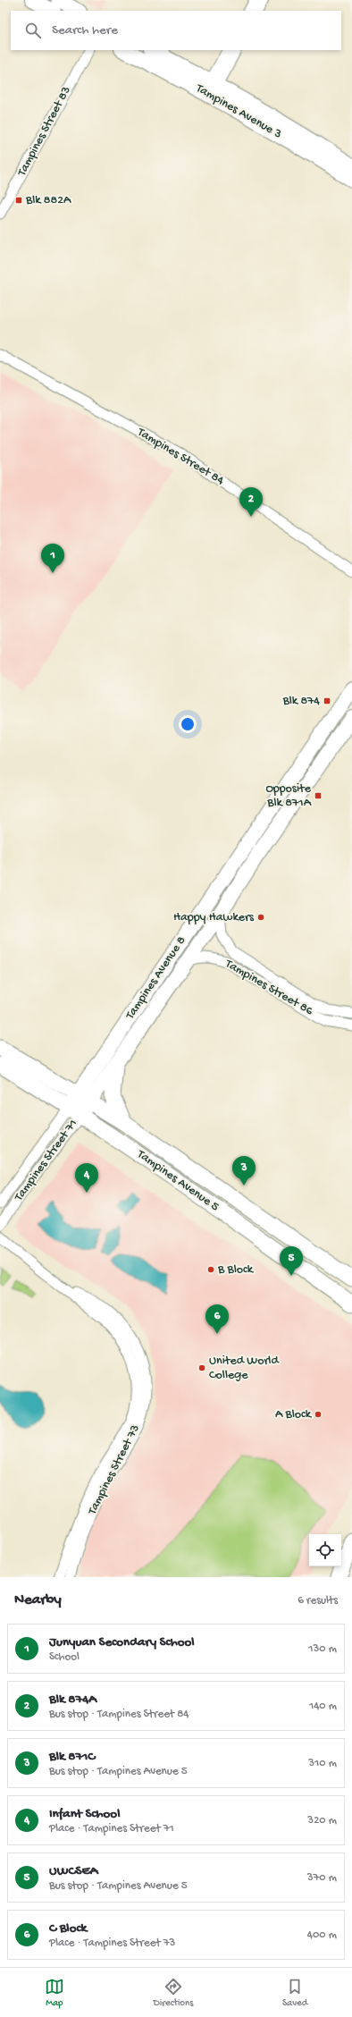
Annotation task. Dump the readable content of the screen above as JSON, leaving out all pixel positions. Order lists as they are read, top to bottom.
{
  "streets": {
    "main road": ["Tampines Avenue 5"],
    "street": [
      "Tampines Avenue 3",
      "Tampines Street 83",
      "Tampines Street 84",
      "Tampines Avenue 8",
      "Tampines Street 86",
      "Tampines Street 71",
      "Tampines Street 73"
    ]
  },
  "crossings": [
    ["Tampines Avenue 8", "Tampines Street 86"],
    ["Tampines Avenue 8", "Tampines Street 71"],
    ["Tampines Avenue 8", "Tampines Avenue 5"],
    ["Tampines Street 71", "Tampines Avenue 5"]
  ],
  "places": {
    "transit": ["Blk 882A", "Blk 874", "Opposite Blk 871A"],
    "other": [
      "Happy Hawkers",
      "B Block",
      "United World College",
      "A Block"
    ]
  },
  "page": {
    "search": "Search here",
    "pins": [
      "2",
      "1",
      "3",
      "4",
      "5",
      "6"
    ],
    "heading": ["Nearby", "6 results"],
    "list": [
      {
        "mark": "1",
        "name": "Junyuan Secondary School",
        "note": "School",
        "value": "130 m"
      },
      {
        "mark": "2",
        "name": "Blk 874A",
        "note": "Bus stop · Tampines Street 84",
        "value": "140 m"
      },
      {
        "mark": "3",
        "name": "Blk 871C",
        "note": "Bus stop · Tampines Avenue 5",
        "value": "310 m"
      },
      {
        "mark": "4",
        "name": "Infant School",
        "note": "Place · Tampines Street 71",
        "value": "320 m"
      },
      {
        "mark": "5",
        "name": "UWCSEA",
        "note": "Bus stop · Tampines Avenue 5",
        "value": "370 m"
      },
      {
        "mark": "6",
        "name": "C Block",
        "note": "Place · Tampines Street 73",
        "value": "400 m"
      }
    ],
    "nav": ["Map", "Directions", "Saved"]
  }
}
